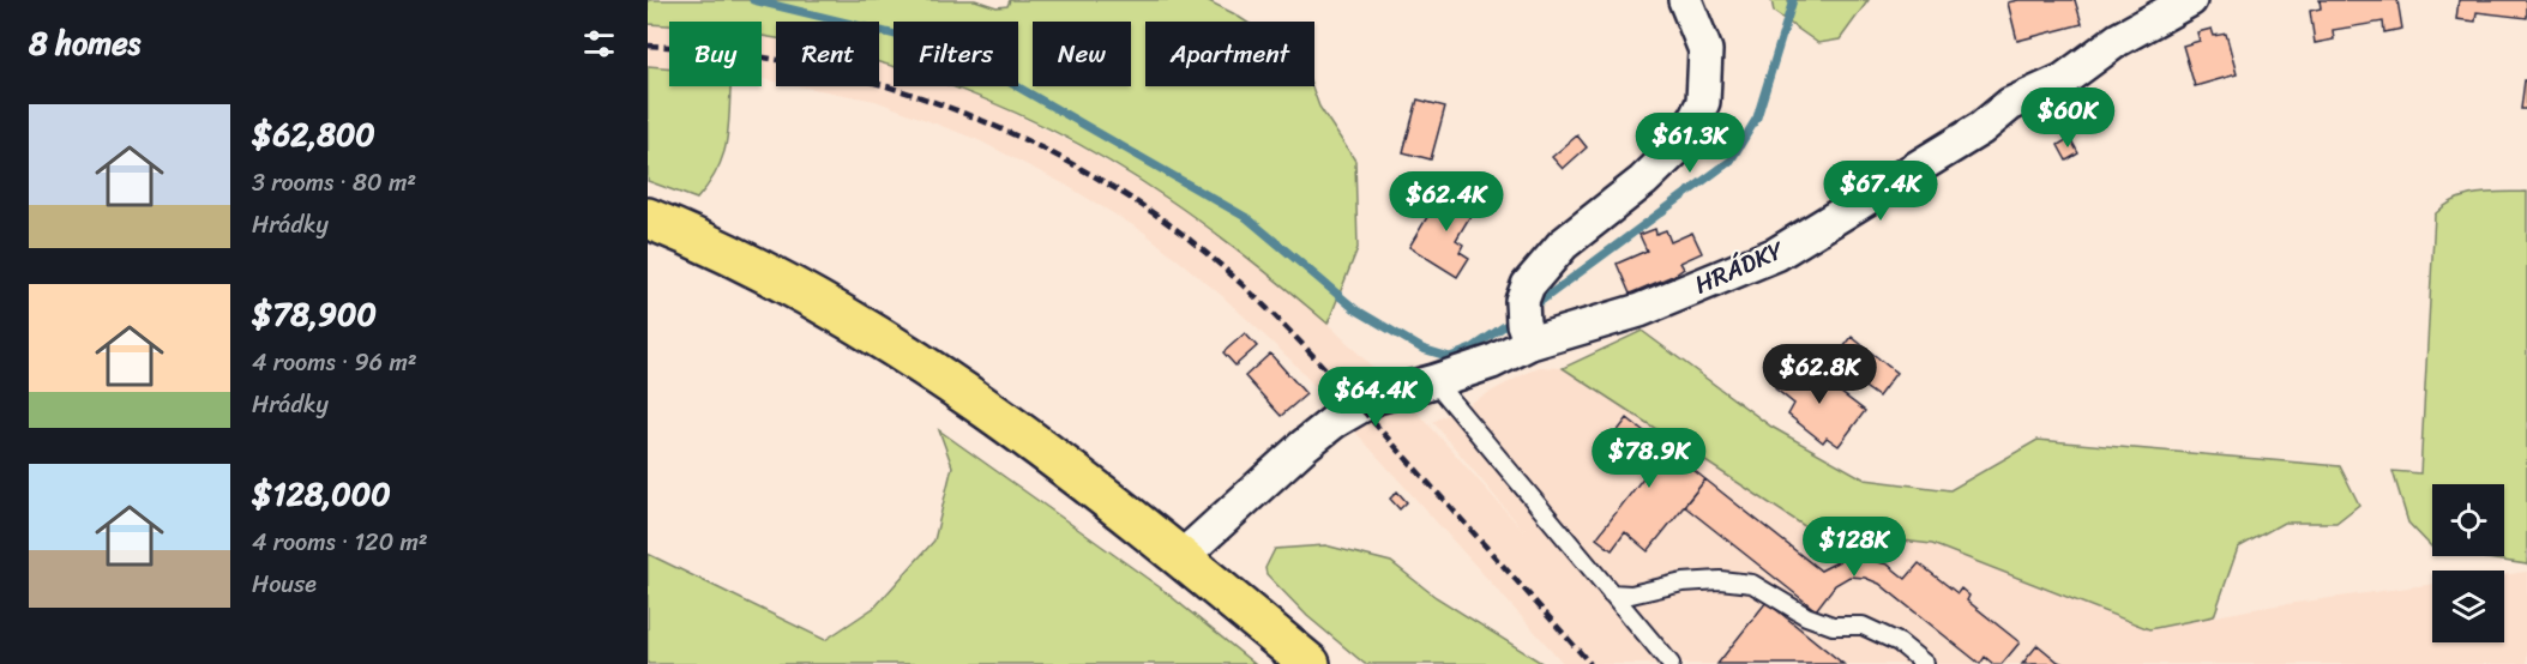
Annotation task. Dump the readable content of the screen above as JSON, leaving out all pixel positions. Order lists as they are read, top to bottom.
{
  "streets": {
    "street": ["HRÁDKY"]
  },
  "page": {
    "heading": "8 homes",
    "chip": [
      "Buy",
      "Rent",
      "Filters",
      "New",
      "Apartment"
    ],
    "list": [
      {
        "name": "$62,800",
        "note": "3 rooms · 80 m² · Hrádky"
      },
      {
        "name": "$78,900",
        "note": "4 rooms · 96 m² · Hrádky"
      },
      {
        "name": "$128,000",
        "note": "4 rooms · 120 m² · House"
      }
    ],
    "price": [
      "$60K",
      "$61.3K",
      "$67.4K",
      "$62.4K",
      "$62.8K",
      "$64.4K",
      "$78.9K",
      "$128K"
    ]
  }
}
